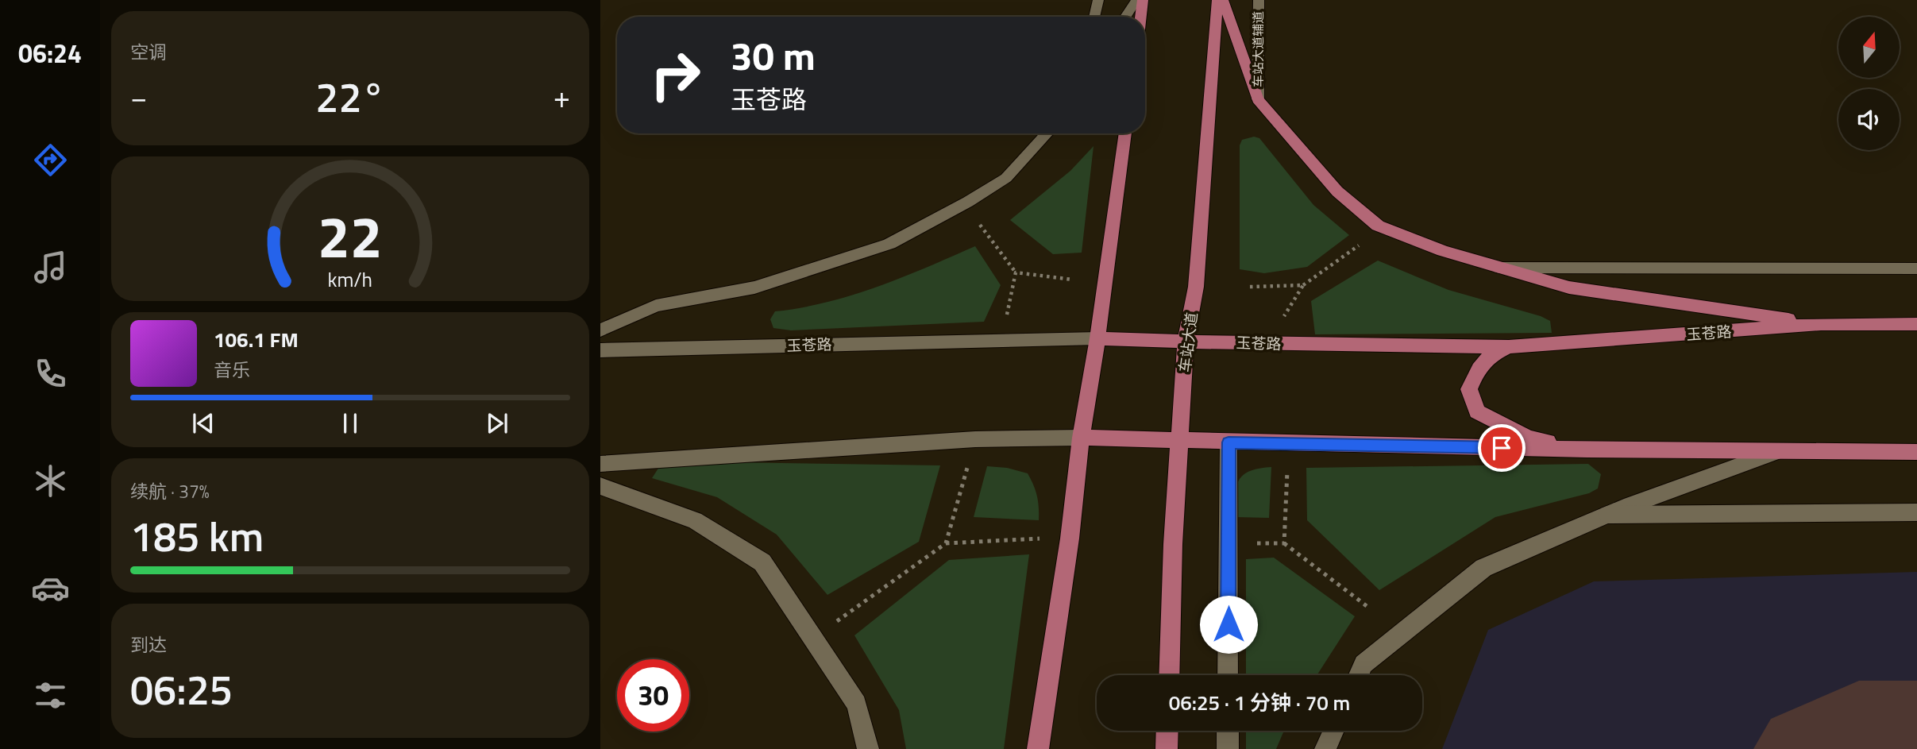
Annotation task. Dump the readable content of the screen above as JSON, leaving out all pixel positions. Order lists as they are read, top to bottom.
{
  "streets": {
    "main road": ["玉苍路", "车站大道"],
    "street": ["车站大道辅道"]
  },
  "crossings": [
    ["玉苍路", "车站大道"]
  ],
  "north": "top",
  "page": {
    "tabs": "06:24",
    "tile": [
      "空调",
      ["续航 · 37%", "185 km"],
      ["到达", "06:25"]
    ],
    "turn": ["30 m", "玉苍路"],
    "heat": ["−", "22°", "+"],
    "song": ["106.1 FM", "音乐"],
    "limit": "30",
    "trip": "06:25 · 1 分钟 · 70 m",
    "gauge": ["22", "km/h"]
  }
}
